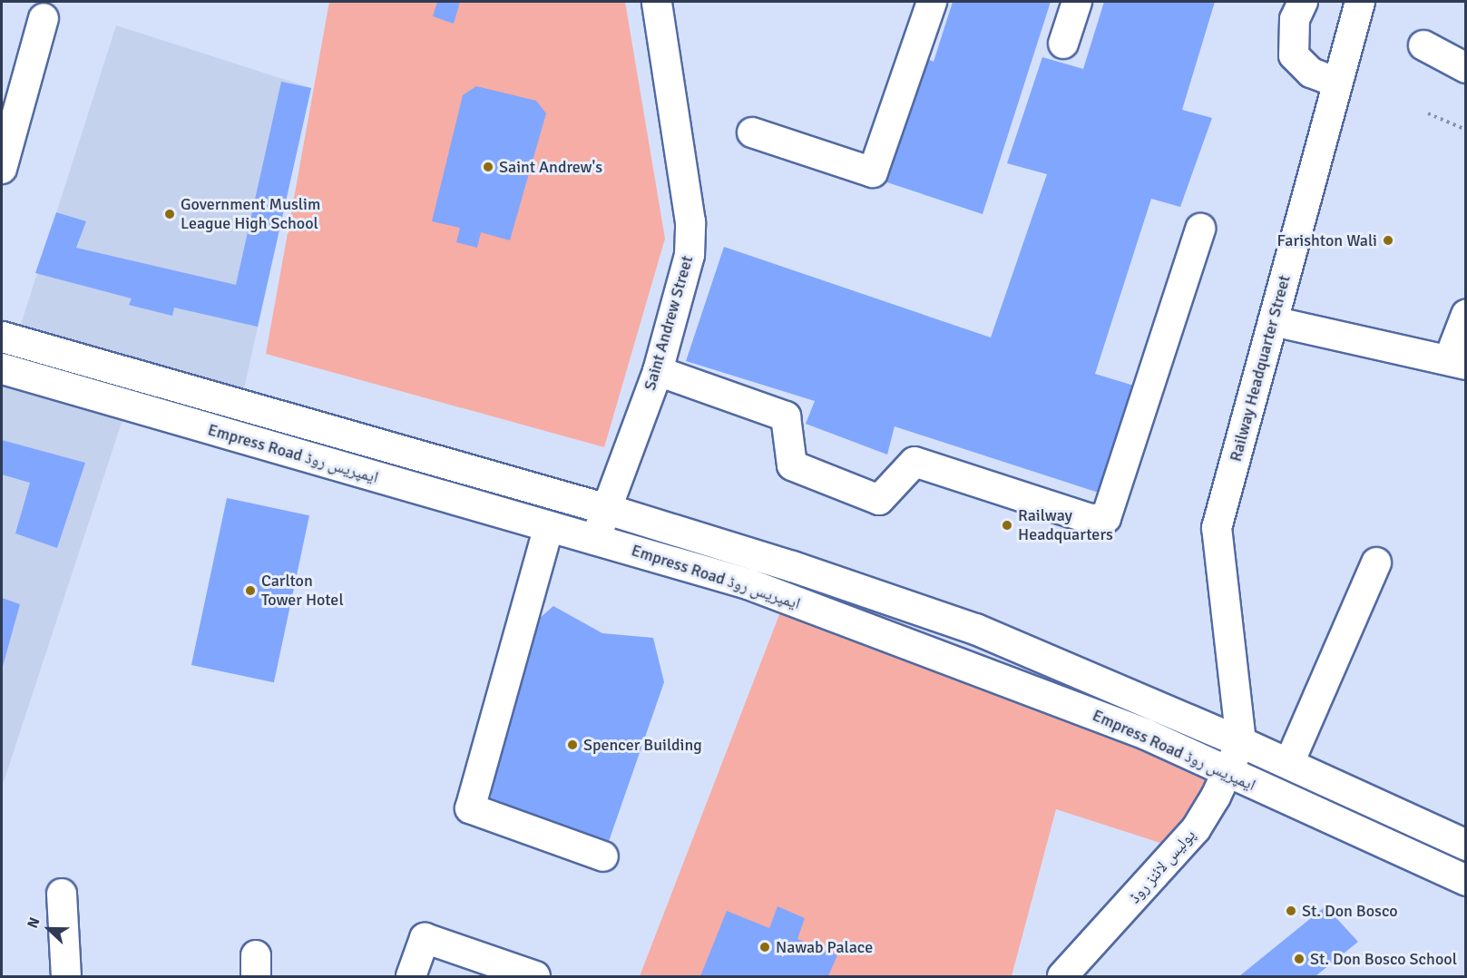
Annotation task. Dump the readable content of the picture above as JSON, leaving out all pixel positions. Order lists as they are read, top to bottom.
{
  "streets": {
    "main road": ["Empress Road ایمپریس روڈ"],
    "street": ["Saint Andrew Street", "Railway Headquarter Street", "پولیس لائنز روڈ"]
  },
  "crossings": [
    ["Saint Andrew Street", "Empress Road ایمپریس روڈ"],
    ["Railway Headquarter Street", "Empress Road ایمپریس روڈ"],
    ["Railway Headquarter Street", "پولیس لائنز روڈ"],
    ["Empress Road ایمپریس روڈ", "پولیس لائنز روڈ"]
  ],
  "places": [
    "Saint Andrew's",
    "Government Muslim League High School",
    "Farishton Wali",
    "Railway Headquarters",
    "Carlton Tower Hotel",
    "Spencer Building",
    "St. Don Bosco",
    "Nawab Palace",
    "St. Don Bosco School"
  ],
  "north": "left"
}
